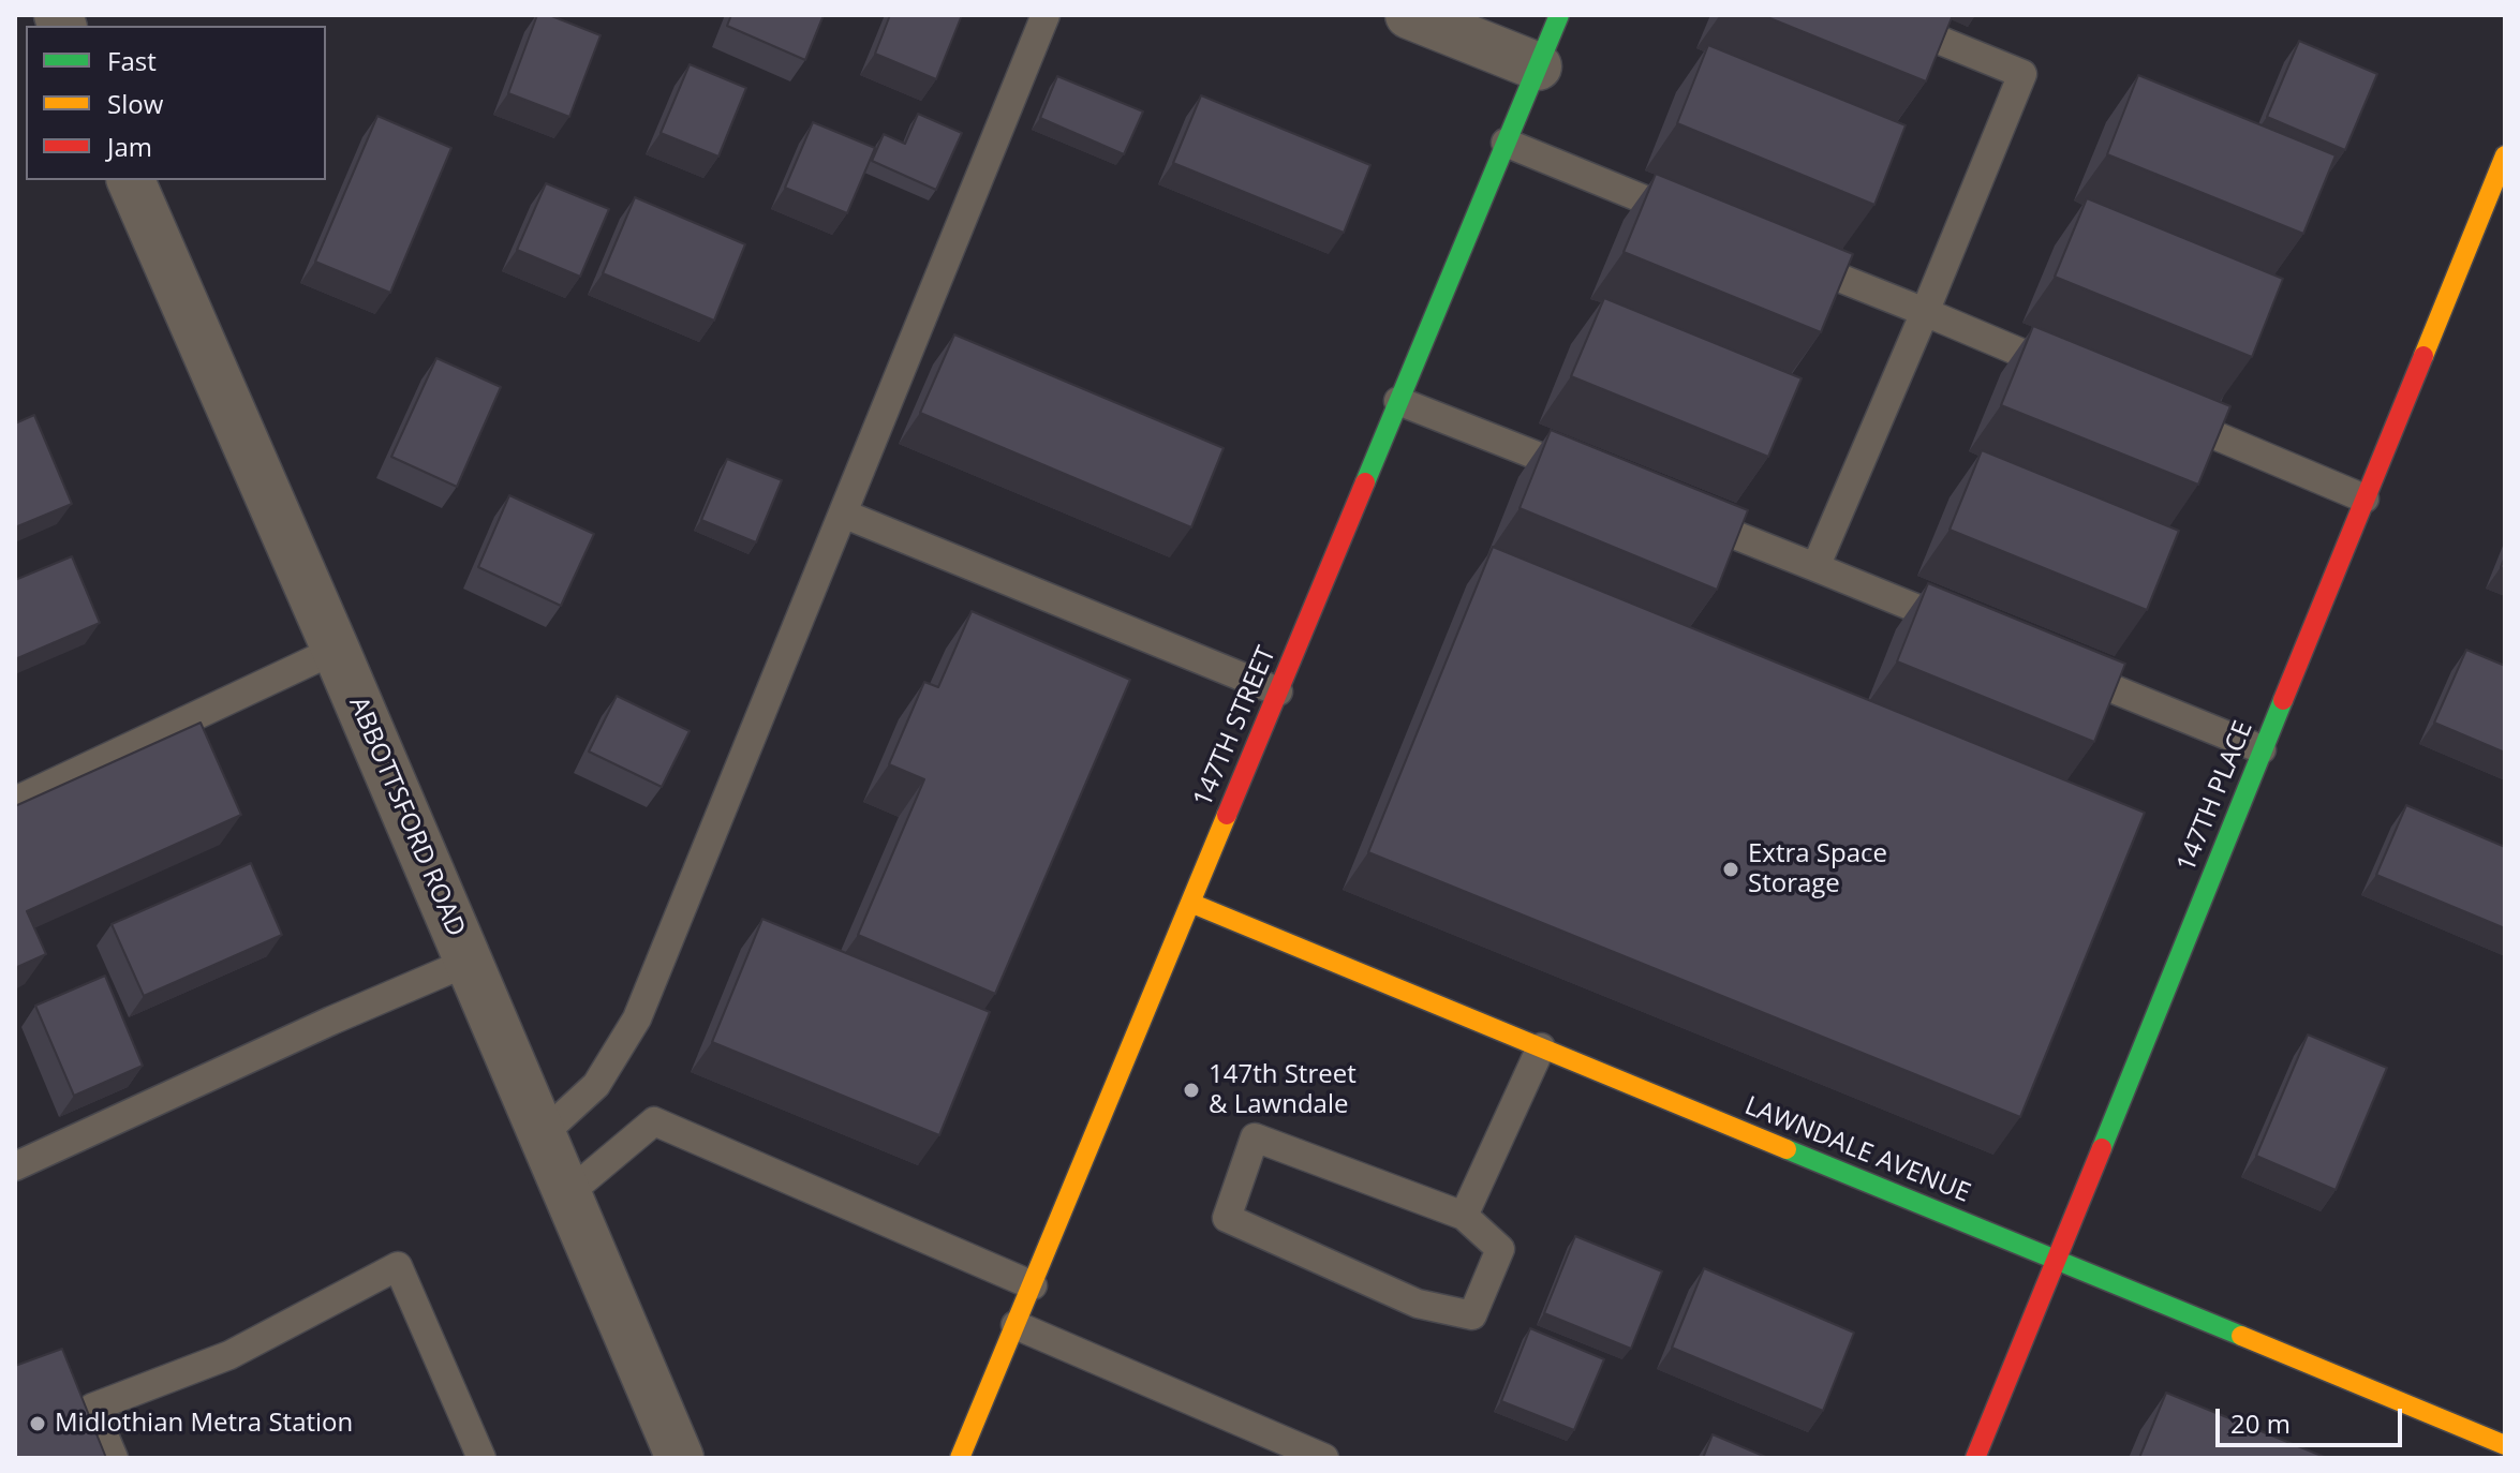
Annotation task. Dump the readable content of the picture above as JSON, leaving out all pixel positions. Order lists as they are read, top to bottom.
{
  "streets": {
    "street": [
      "147TH STREET",
      "147TH PLACE",
      "ABBOTTSFORD ROAD",
      "LAWNDALE AVENUE"
    ]
  },
  "crossings": [
    ["147TH STREET", "LAWNDALE AVENUE"],
    ["147TH PLACE", "LAWNDALE AVENUE"]
  ],
  "places": ["Extra Space Storage", "147th Street & Lawndale", "Midlothian Metra Station"],
  "legend": ["Fast", "Slow", "Jam"],
  "scale_bar": "20 m"
}
